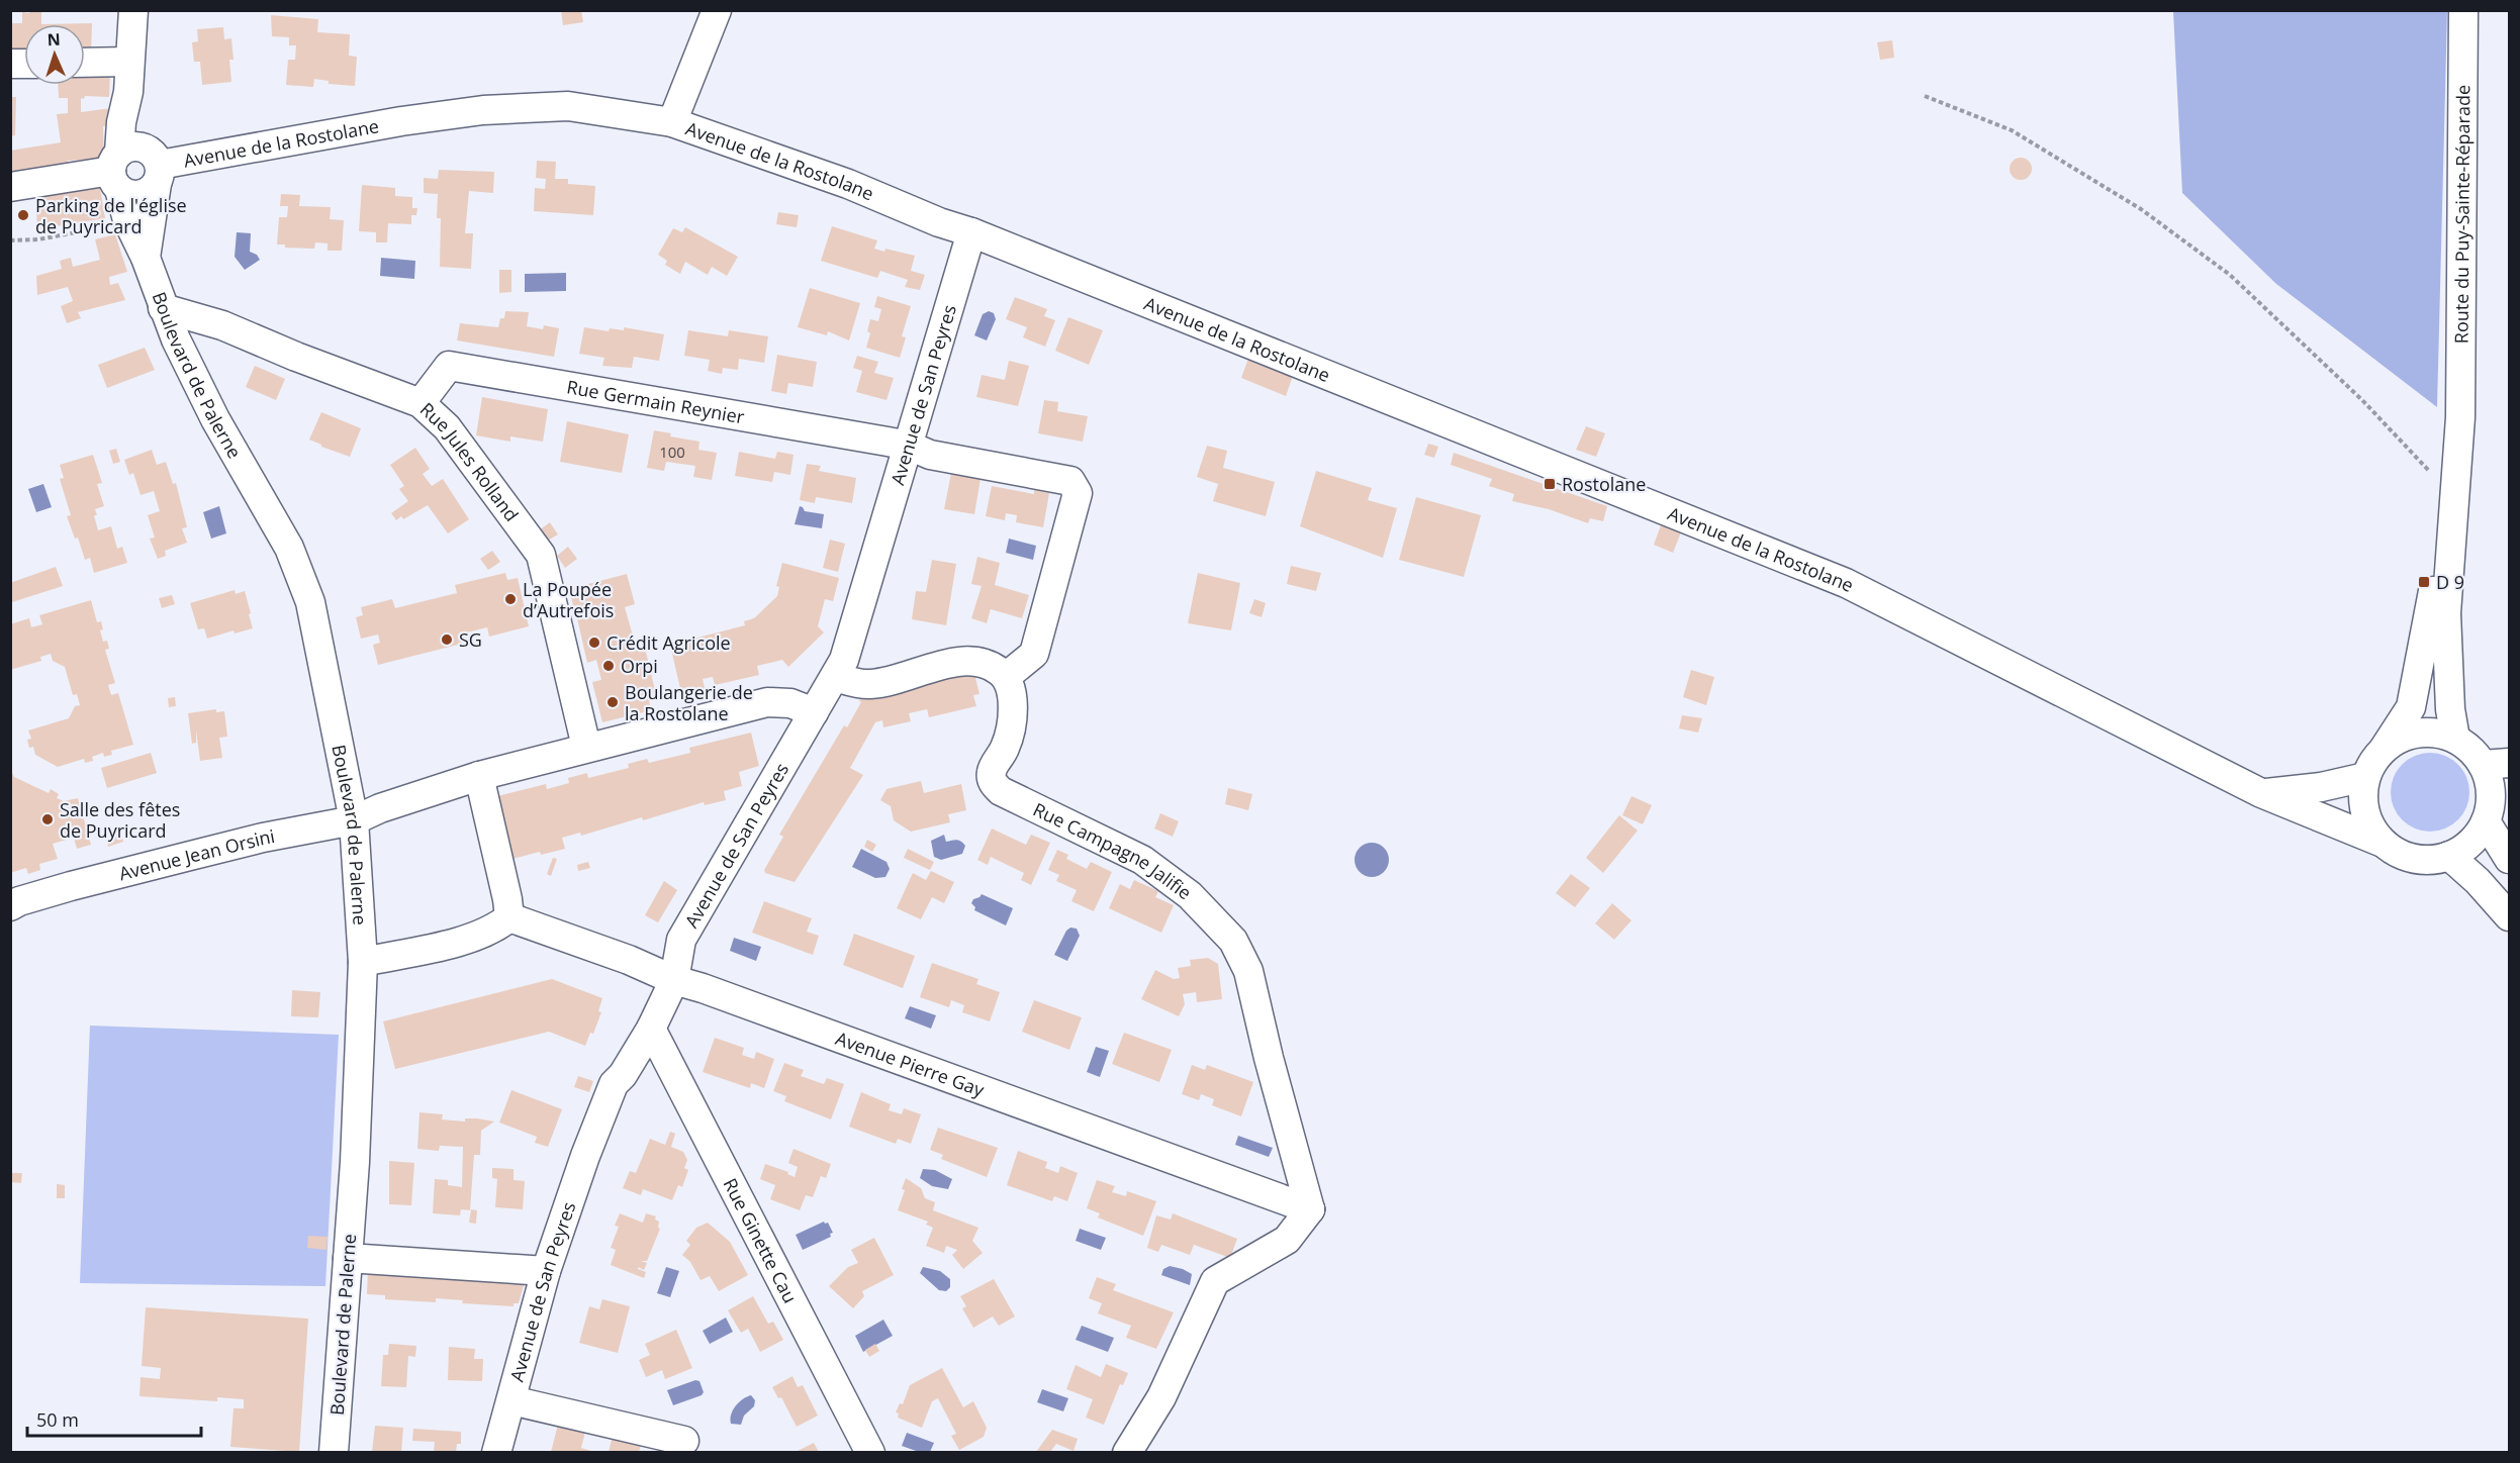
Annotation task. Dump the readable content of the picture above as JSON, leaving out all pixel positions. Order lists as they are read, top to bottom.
{
  "streets": {
    "street": [
      "Avenue de la Rostolane",
      "Route du Puy-Sainte-Réparade",
      "Boulevard de Palerne",
      "Avenue de San Peyres",
      "Rue Germain Reynier",
      "Rue Jules Rolland",
      "Rue Campagne Jalifie",
      "Avenue Jean Orsini",
      "Avenue Pierre Gay",
      "Rue Ginette Cau"
    ]
  },
  "crossings": [
    ["Avenue de la Rostolane", "Route du Puy-Sainte-Réparade"],
    ["Avenue de la Rostolane", "Boulevard de Palerne"],
    ["Avenue de la Rostolane", "Avenue de San Peyres"],
    ["Boulevard de Palerne", "Rue Jules Rolland"],
    ["Boulevard de Palerne", "Avenue Jean Orsini"],
    ["Avenue de San Peyres", "Rue Germain Reynier"],
    ["Avenue de San Peyres", "Avenue Jean Orsini"],
    ["Avenue de San Peyres", "Avenue Pierre Gay"],
    ["Avenue de San Peyres", "Rue Ginette Cau"],
    ["Rue Germain Reynier", "Rue Jules Rolland"],
    ["Rue Jules Rolland", "Avenue Jean Orsini"],
    ["Rue Campagne Jalifie", "Avenue Pierre Gay"]
  ],
  "places": {
    "other": [
      "Parking de l'église de Puyricard",
      "La Poupée d’Autrefois",
      "SG",
      "Crédit Agricole",
      "Orpi",
      "Boulangerie de la Rostolane",
      "Salle des fêtes de Puyricard"
    ],
    "transit": ["Rostolane", "D 9"]
  },
  "house_numbers": ["100"],
  "scale_bar": "50 m",
  "north": "top"
}
